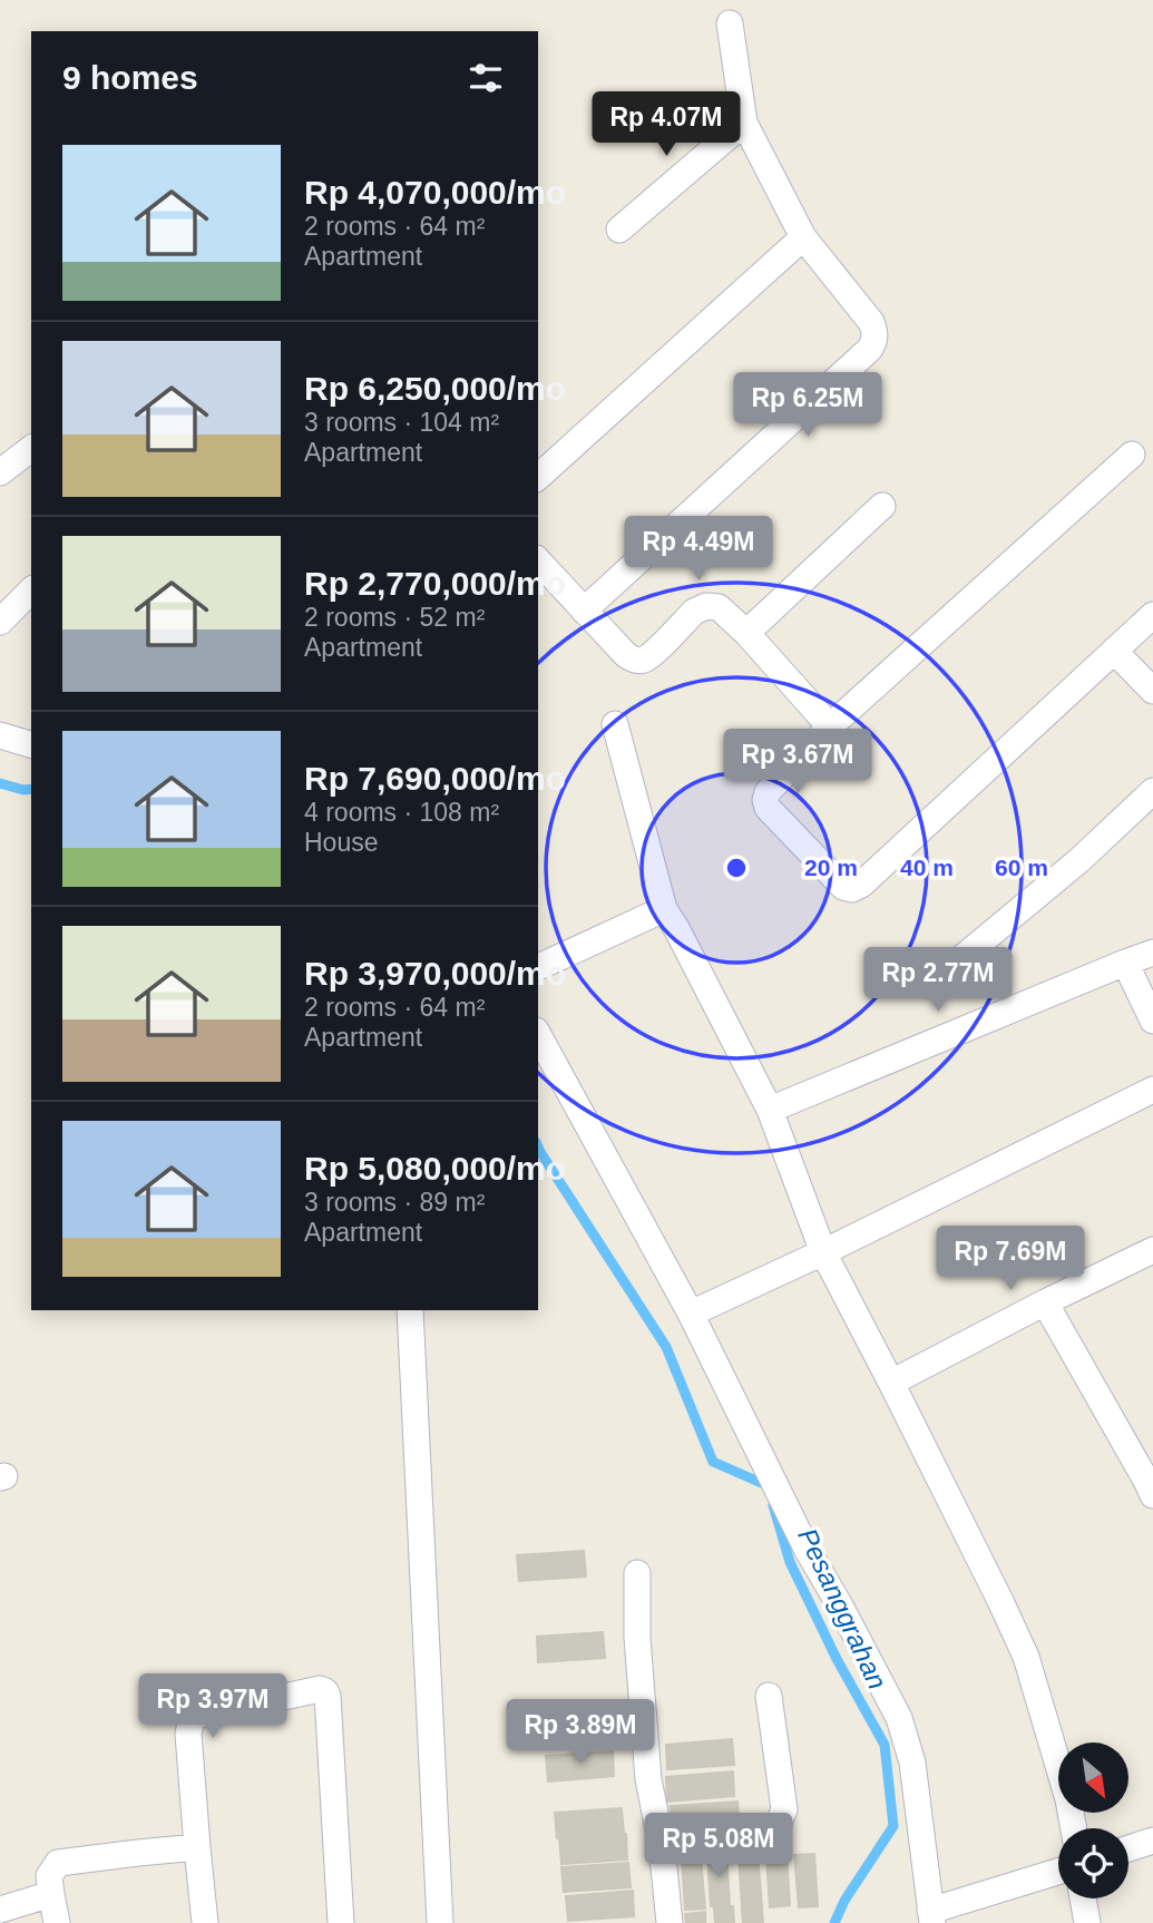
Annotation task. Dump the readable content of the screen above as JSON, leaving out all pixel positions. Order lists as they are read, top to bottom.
{
  "water": ["Pesanggrahan"],
  "north": "bottom right",
  "page": {
    "heading": "9 homes",
    "price": [
      "Rp 4.07M",
      "Rp 6.25M",
      "Rp 4.49M",
      "Rp 3.67M",
      "Rp 2.77M",
      "Rp 7.69M",
      "Rp 3.97M",
      "Rp 3.89M",
      "Rp 5.08M"
    ],
    "list": [
      {
        "name": "Rp 4,070,000/mo",
        "note": "2 rooms · 64 m² · Apartment"
      },
      {
        "name": "Rp 6,250,000/mo",
        "note": "3 rooms · 104 m² · Apartment"
      },
      {
        "name": "Rp 2,770,000/mo",
        "note": "2 rooms · 52 m² · Apartment"
      },
      {
        "name": "Rp 7,690,000/mo",
        "note": "4 rooms · 108 m² · House"
      },
      {
        "name": "Rp 3,970,000/mo",
        "note": "2 rooms · 64 m² · Apartment"
      },
      {
        "name": "Rp 5,080,000/mo",
        "note": "3 rooms · 89 m² · Apartment"
      }
    ]
  },
  "rings": ["20 m", "40 m", "60 m"]
}
